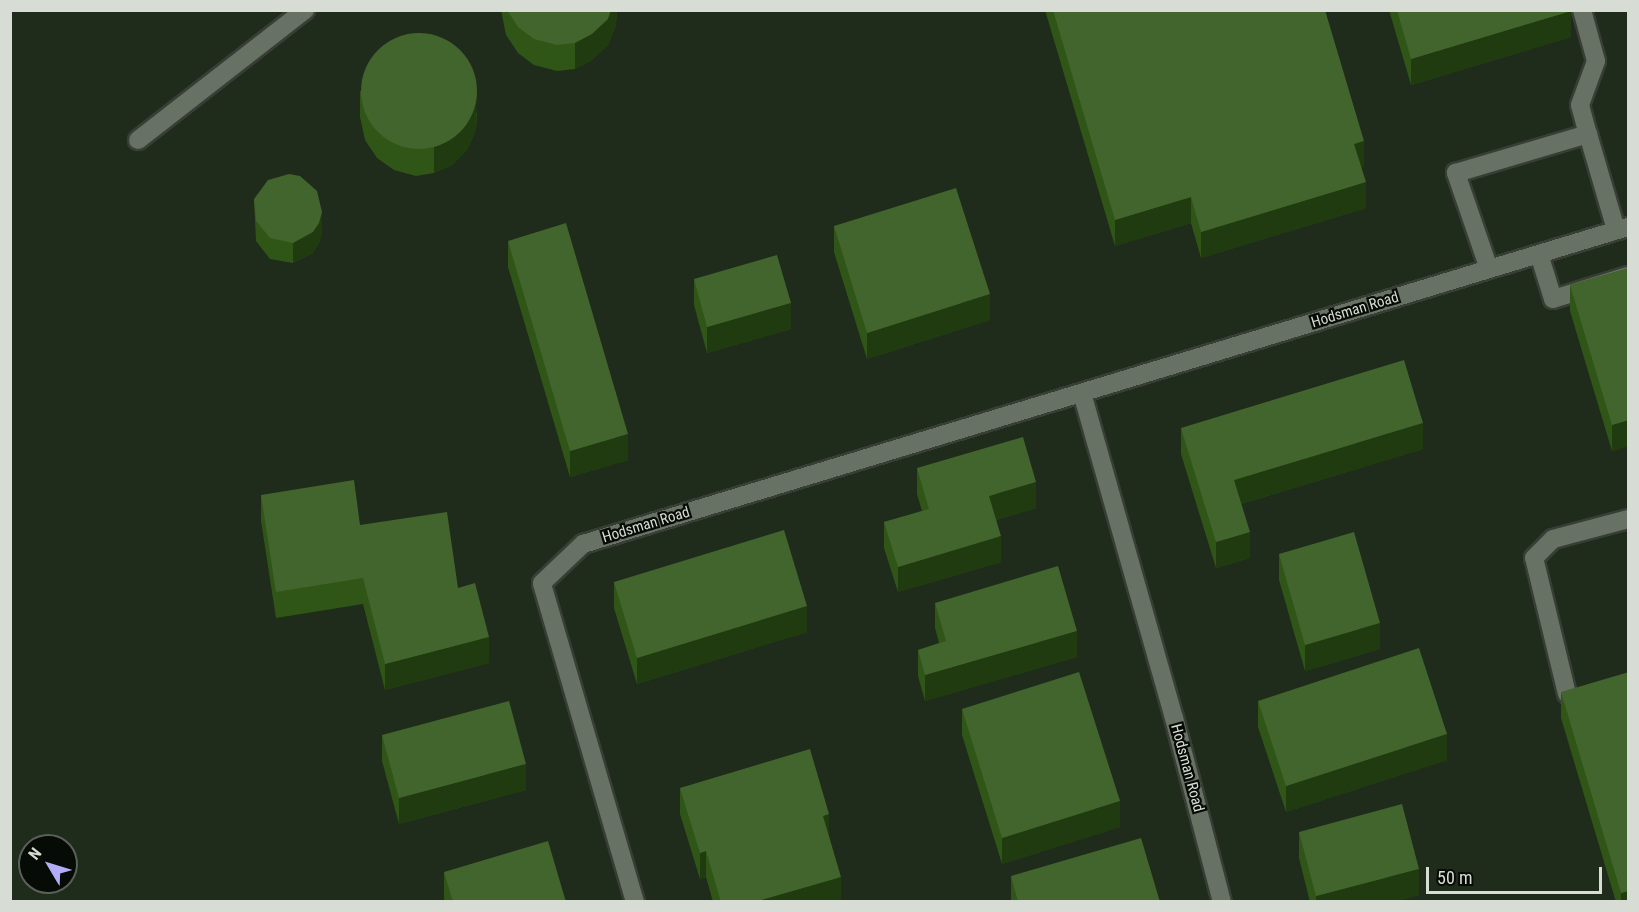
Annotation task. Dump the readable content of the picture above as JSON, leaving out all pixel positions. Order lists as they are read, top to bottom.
{
  "streets": {
    "street": ["Hodsman Road"]
  },
  "scale_bar": "50 m",
  "north": "top left"
}
